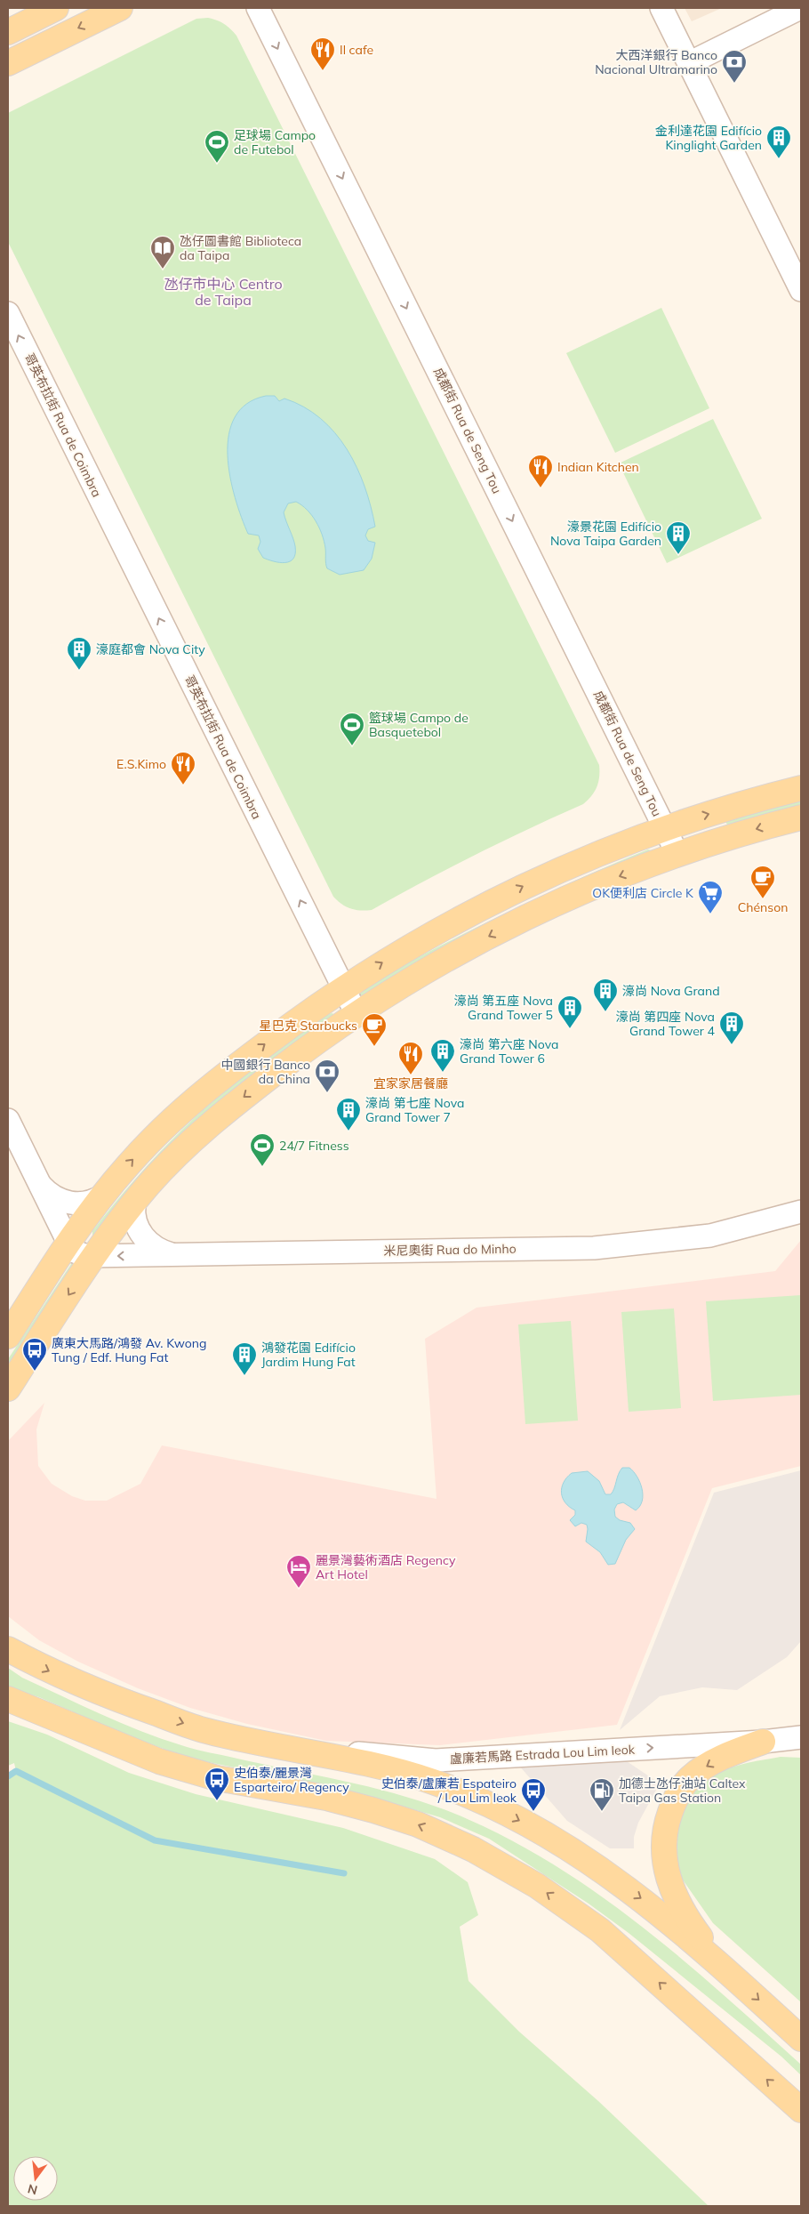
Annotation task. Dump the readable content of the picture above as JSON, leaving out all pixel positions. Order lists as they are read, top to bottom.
{
  "streets": {
    "street": [
      "哥英布拉街 Rua de Coimbra",
      "成都街 Rua de Seng Tou",
      "米尼奧街 Rua do Minho",
      "盧廉若馬路 Estrada Lou Lim Ieok"
    ]
  },
  "one_way": ["哥英布拉街 Rua de Coimbra", "成都街 Rua de Seng Tou", "盧廉若馬路 Estrada Lou Lim Ieok"],
  "districts": ["氹仔市中心 Centro de Taipa"],
  "places": {
    "restaurant": [
      "Il cafe",
      "Indian Kitchen",
      "E.S.Kimo",
      "宜家家居餐廳"
    ],
    "bank": ["大西洋銀行 Banco Nacional Ultramarino", "中國銀行 Banco da China"],
    "building": [
      "金利達花園 Edifício Kinglight Garden",
      "濠景花園 Edifício Nova Taipa Garden",
      "濠庭都會 Nova City",
      "濠尚 Nova Grand",
      "濠尚 第五座 Nova Grand Tower 5",
      "濠尚 第四座 Nova Grand Tower 4",
      "濠尚 第六座 Nova Grand Tower 6",
      "濠尚 第七座 Nova Grand Tower 7",
      "鴻發花園 Edifício Jardim Hung Fat"
    ],
    "sports": ["足球場 Campo de Futebol", "籃球場 Campo de Basquetebol", "24/7 Fitness"],
    "library": ["氹仔圖書館 Biblioteca da Taipa"],
    "cafe": ["Chénson", "星巴克 Starbucks"],
    "supermarket": ["OK便利店 Circle K"],
    "bus stop": ["廣東大馬路/鴻發 Av. Kwong Tung / Edf. Hung Fat", "史伯泰/麗景灣 Esparteiro/ Regency", "史伯泰/盧廉若 Espateiro / Lou Lim Ieok"],
    "hotel": ["麗景灣藝術酒店 Regency Art Hotel"],
    "fuel station": ["加德士氹仔油站 Caltex Taipa Gas Station"]
  },
  "north": "bottom"
}
